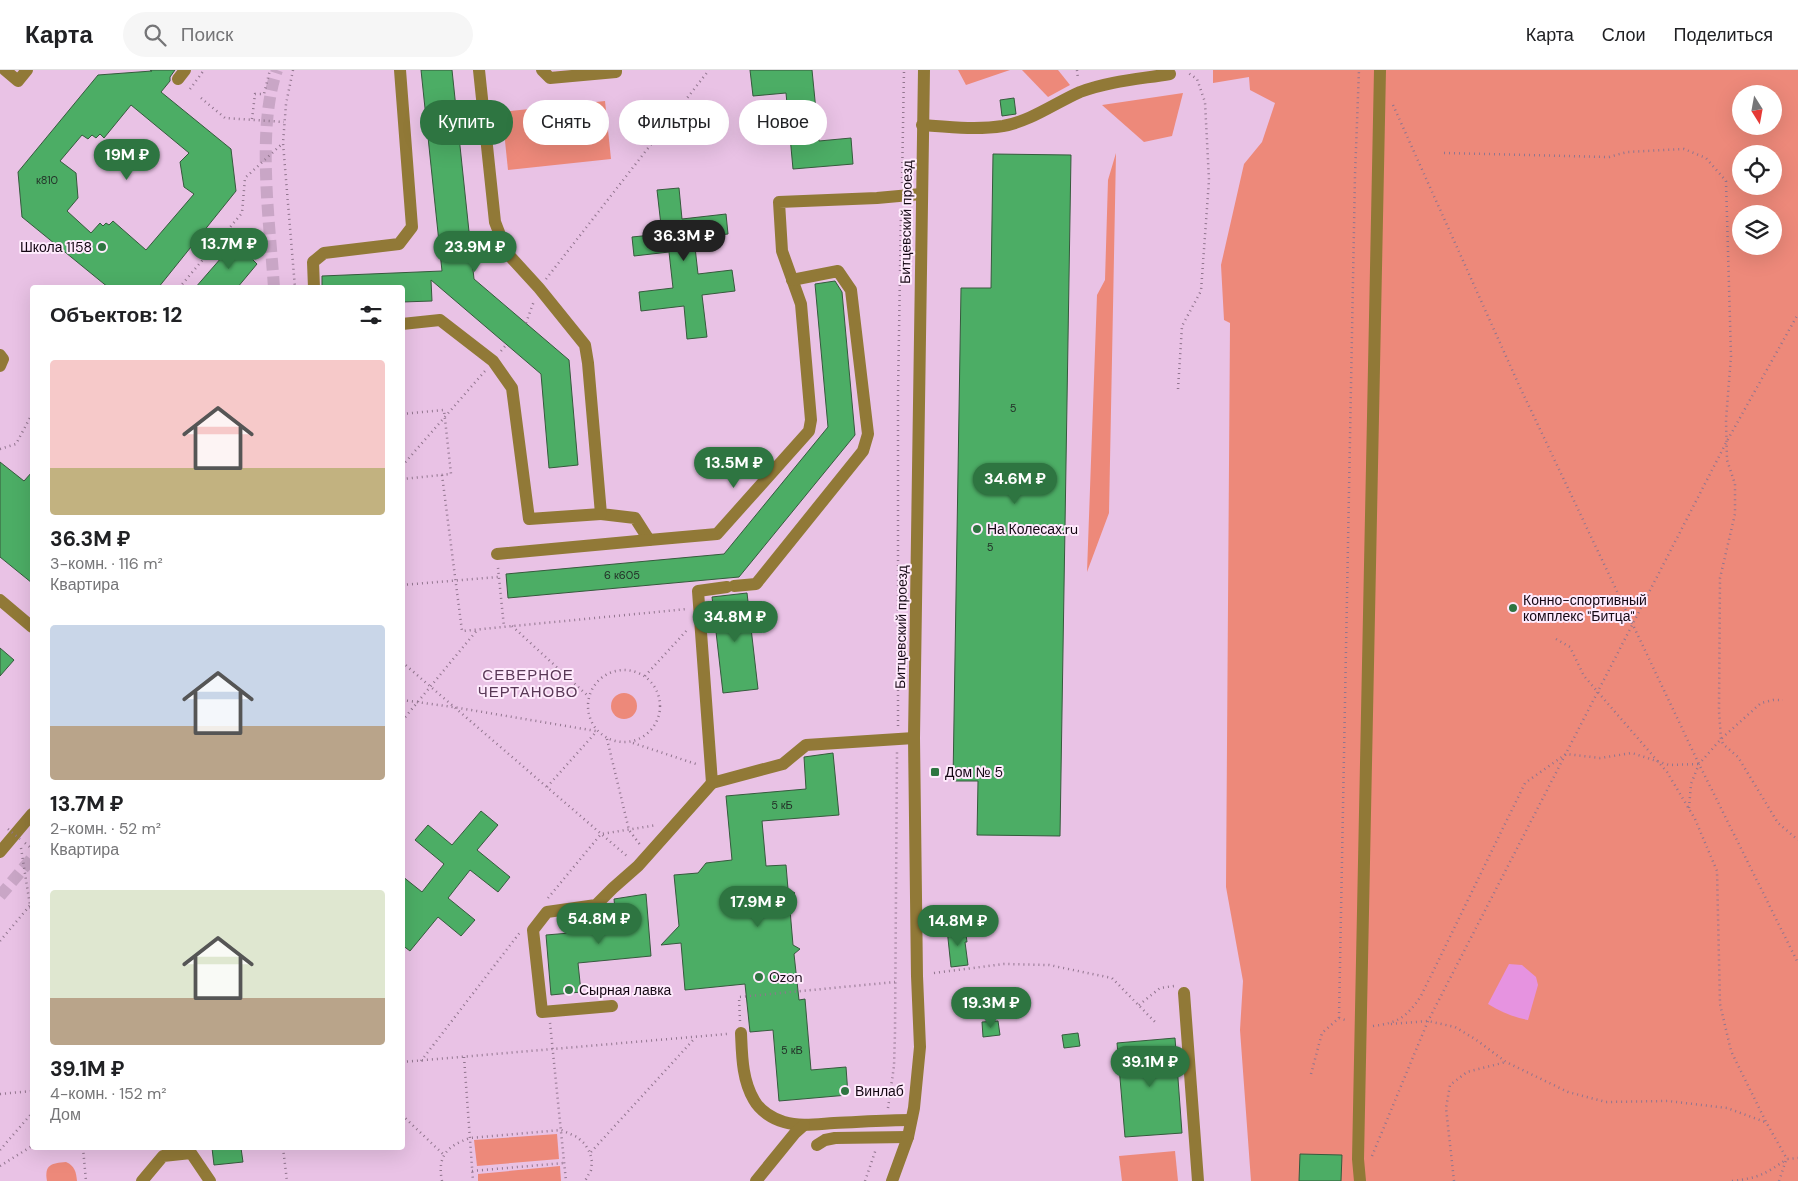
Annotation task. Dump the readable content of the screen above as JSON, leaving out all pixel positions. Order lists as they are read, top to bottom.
{
  "streets": {
    "street": ["Битцевский проезд"]
  },
  "districts": ["СЕВЕРНОЕ ЧЕРТАНОВО"],
  "places": {
    "other": [
      "Школа 1158",
      "На Колесах.ru",
      "Конно-спортивный комплекс \"Битца\"",
      "Ozon",
      "Сырная лавка",
      "Винлаб"
    ],
    "transit": ["Дом № 5"]
  },
  "house_numbers": [
    "к810",
    "5",
    "5",
    "6 к605",
    "5 кБ",
    "5 кВ"
  ],
  "north": "bottom",
  "page": {
    "header": "Карта",
    "search": "Поиск",
    "nav": ["Карта", "Слои", "Поделиться"],
    "chip": [
      "Купить",
      "Снять",
      "Фильтры",
      "Новое"
    ],
    "price": [
      "19M ₽",
      "36.3M ₽",
      "13.7M ₽",
      "23.9M ₽",
      "13.5M ₽",
      "34.6M ₽",
      "34.8M ₽",
      "17.9M ₽",
      "54.8M ₽",
      "14.8M ₽",
      "19.3M ₽",
      "39.1M ₽"
    ],
    "heading": "Объектов: 12",
    "list": [
      {
        "name": "36.3M ₽",
        "note": "3-комн. · 116 m² · Квартира"
      },
      {
        "name": "13.7M ₽",
        "note": "2-комн. · 52 m² · Квартира"
      },
      {
        "name": "39.1M ₽",
        "note": "4-комн. · 152 m² · Дом"
      }
    ]
  }
}
